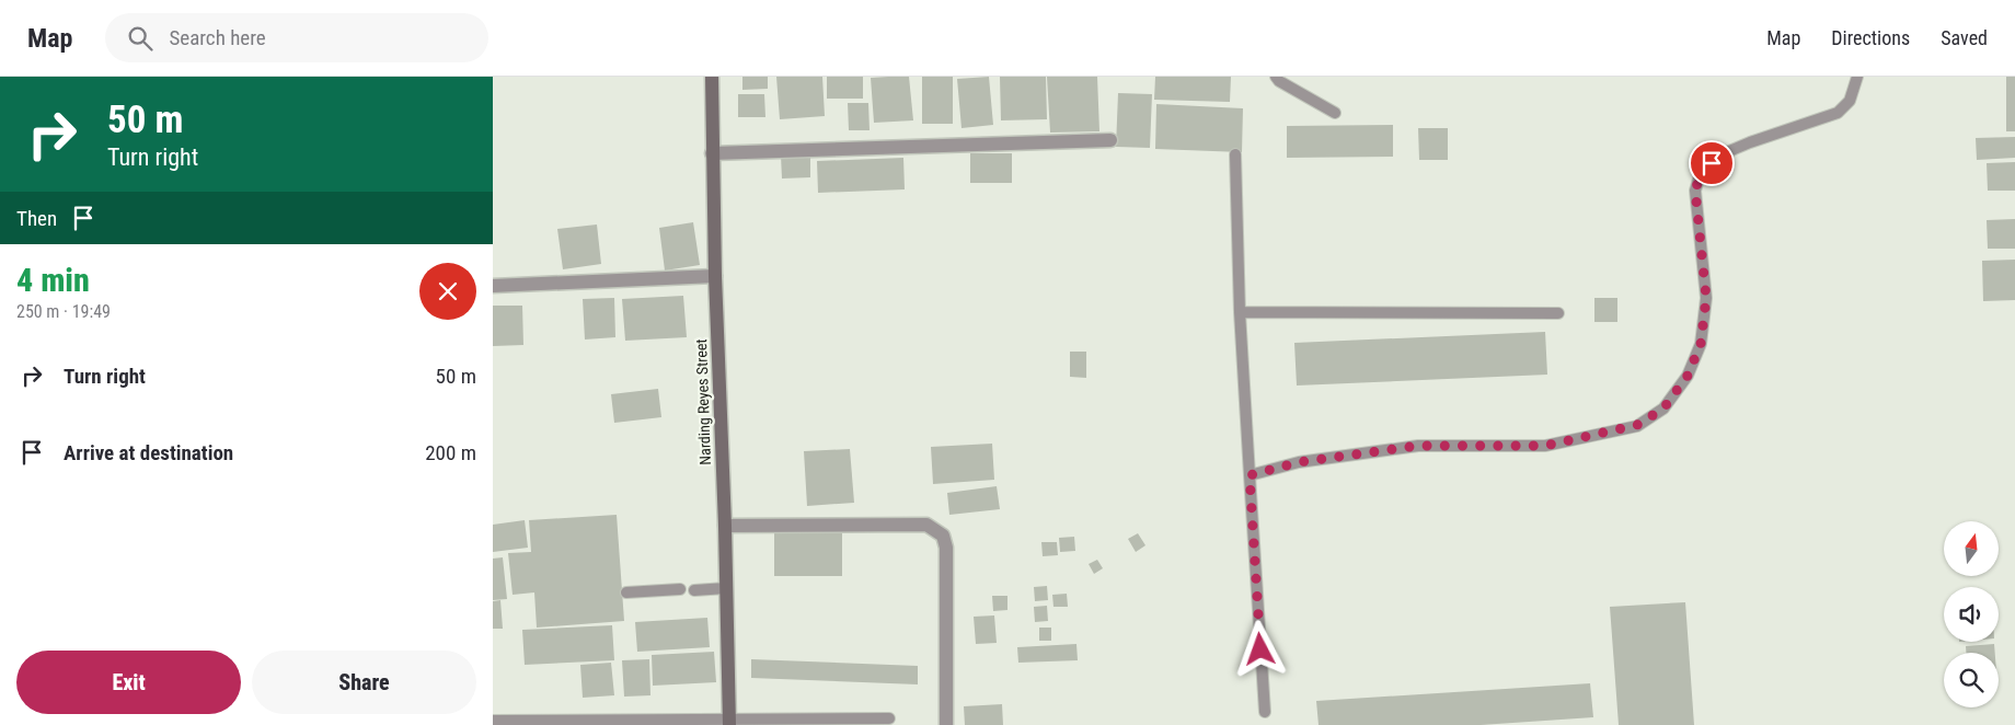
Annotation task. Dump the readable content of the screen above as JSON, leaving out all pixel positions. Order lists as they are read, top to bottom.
{
  "streets": {
    "street": ["Narding Reyes Street"]
  },
  "north": "top",
  "page": {
    "header": "Map",
    "search": "Search here",
    "nav": ["Map", "Directions", "Saved"],
    "turn": ["50 m", "Turn right"],
    "then": "Then",
    "heading": ["4 min", "250 m · 19:49"],
    "list": [
      {
        "name": "Turn right",
        "value": "50 m"
      },
      {
        "name": "Arrive at destination",
        "value": "200 m"
      }
    ],
    "buttons": ["Exit", "Share"]
  }
}
